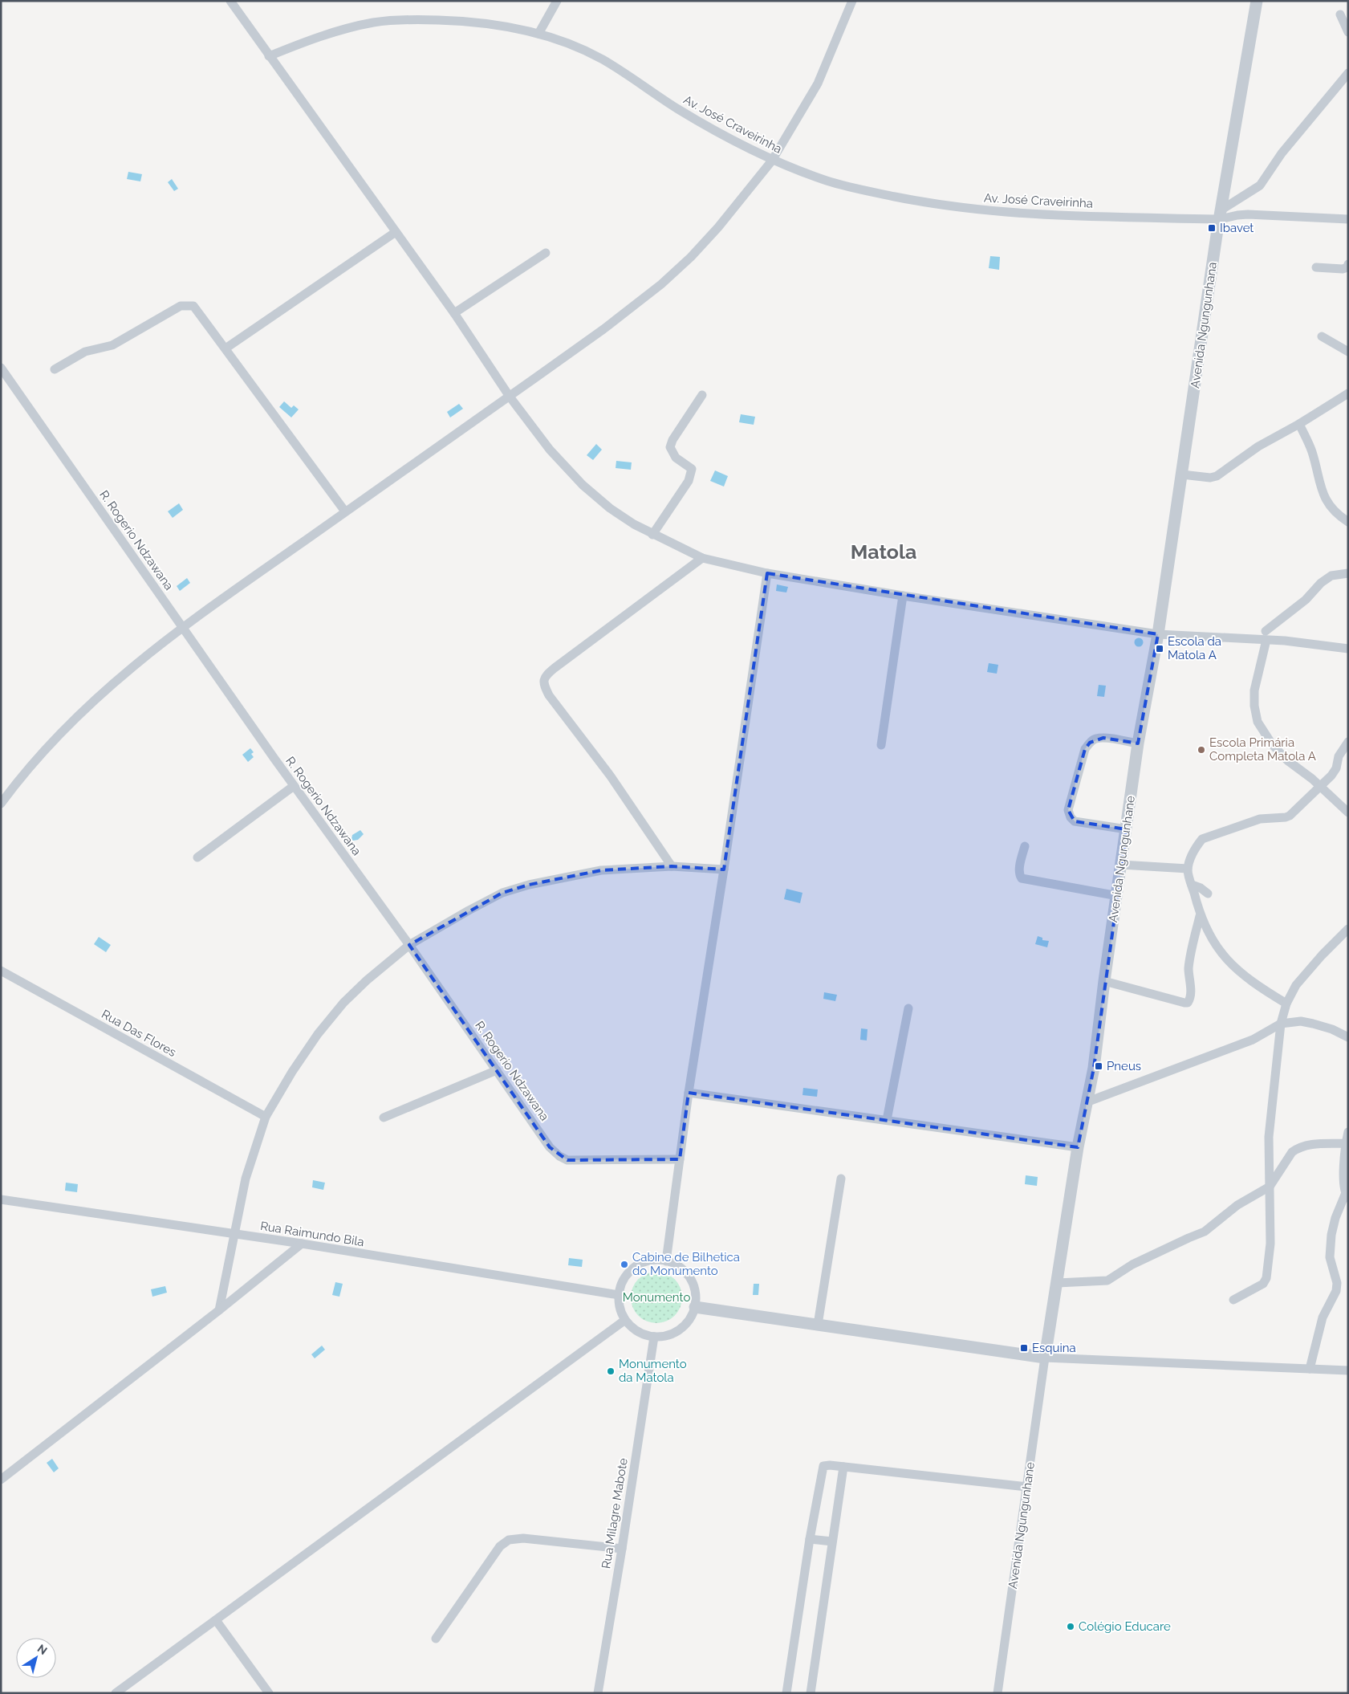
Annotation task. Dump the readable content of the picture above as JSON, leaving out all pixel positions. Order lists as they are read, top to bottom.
{
  "streets": {
    "street": [
      "Av. José Craveirinha",
      "Avenida Ngungunhana",
      "R. Rogerio Ndzawana",
      "Avenida Ngungunhane",
      "Rua Das Flores",
      "Rua Raimundo Bila",
      "Rua Milagre Mabote"
    ]
  },
  "crossings": [
    ["Av. José Craveirinha", "Avenida Ngungunhana"],
    ["Avenida Ngungunhana", "Avenida Ngungunhane"],
    ["Rua Raimundo Bila", "Rua Milagre Mabote"]
  ],
  "districts": ["Matola"],
  "parks": ["Monumento"],
  "places": {
    "transit": [
      "Ibavet",
      "Escola da Matola A",
      "Pneus",
      "Esquina"
    ],
    "other": [
      "Escola Primária Completa Matola A",
      "Cabine de Bilhetica do Monumento",
      "Monumento da Matola",
      "Colégio Educare"
    ]
  },
  "north": "top right"
}
